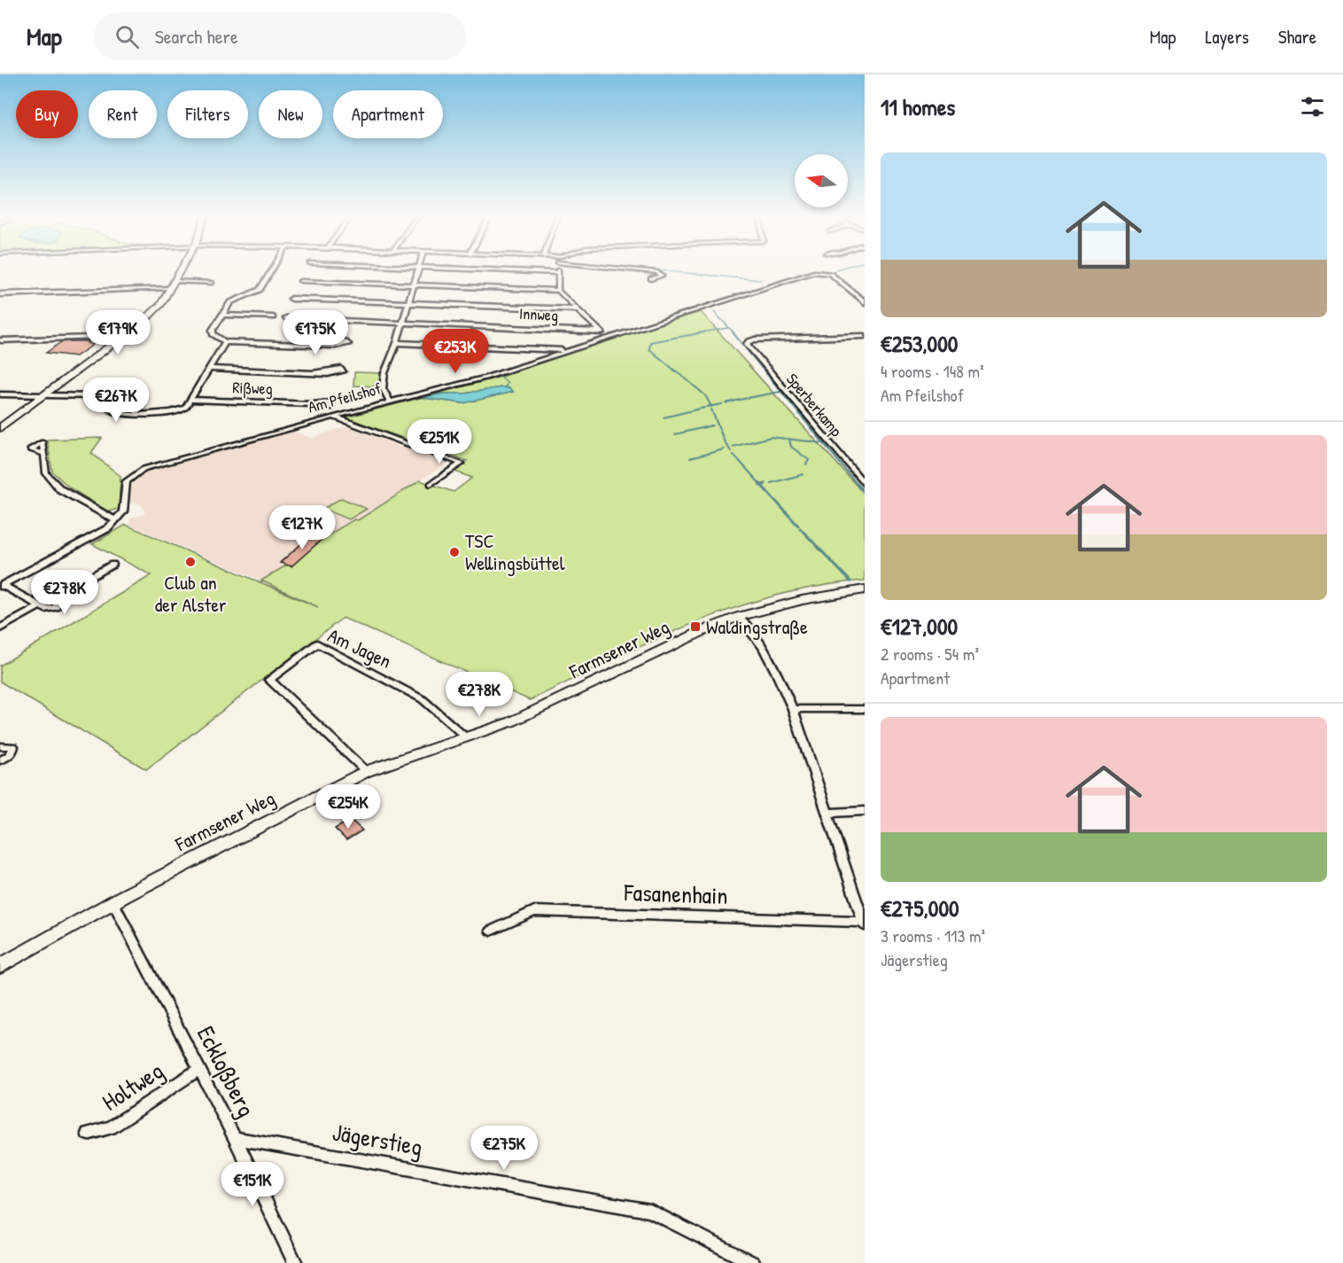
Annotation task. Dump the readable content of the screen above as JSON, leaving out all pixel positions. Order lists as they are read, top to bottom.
{
  "streets": {
    "street": [
      "Innweg",
      "Rißweg",
      "Am Pfeilshof",
      "Sperberkamp",
      "Am Jagen",
      "Farmsener Weg",
      "Fasanenhain",
      "Eckloßberg",
      "Holtweg",
      "Jägerstieg"
    ]
  },
  "crossings": [
    ["Am Jagen", "Farmsener Weg"],
    ["Farmsener Weg", "Eckloßberg"],
    ["Eckloßberg", "Holtweg"],
    ["Eckloßberg", "Jägerstieg"]
  ],
  "places": {
    "other": ["TSC Wellingsbüttel", "Club an der Alster"],
    "transit": ["Waldingstraße"]
  },
  "north": "left",
  "page": {
    "header": "Map",
    "search": "Search here",
    "nav": ["Map", "Layers", "Share"],
    "heading": "11 homes",
    "chip": [
      "Buy",
      "Rent",
      "Filters",
      "New",
      "Apartment"
    ],
    "list": [
      {
        "name": "€253,000",
        "note": "4 rooms · 148 m² · Am Pfeilshof"
      },
      {
        "name": "€127,000",
        "note": "2 rooms · 54 m² · Apartment"
      },
      {
        "name": "€275,000",
        "note": "3 rooms · 113 m² · Jägerstieg"
      }
    ],
    "price": [
      "€179K",
      "€175K",
      "€253K",
      "€267K",
      "€251K",
      "€127K",
      "€278K",
      "€278K",
      "€254K",
      "€275K",
      "€151K"
    ]
  }
}
